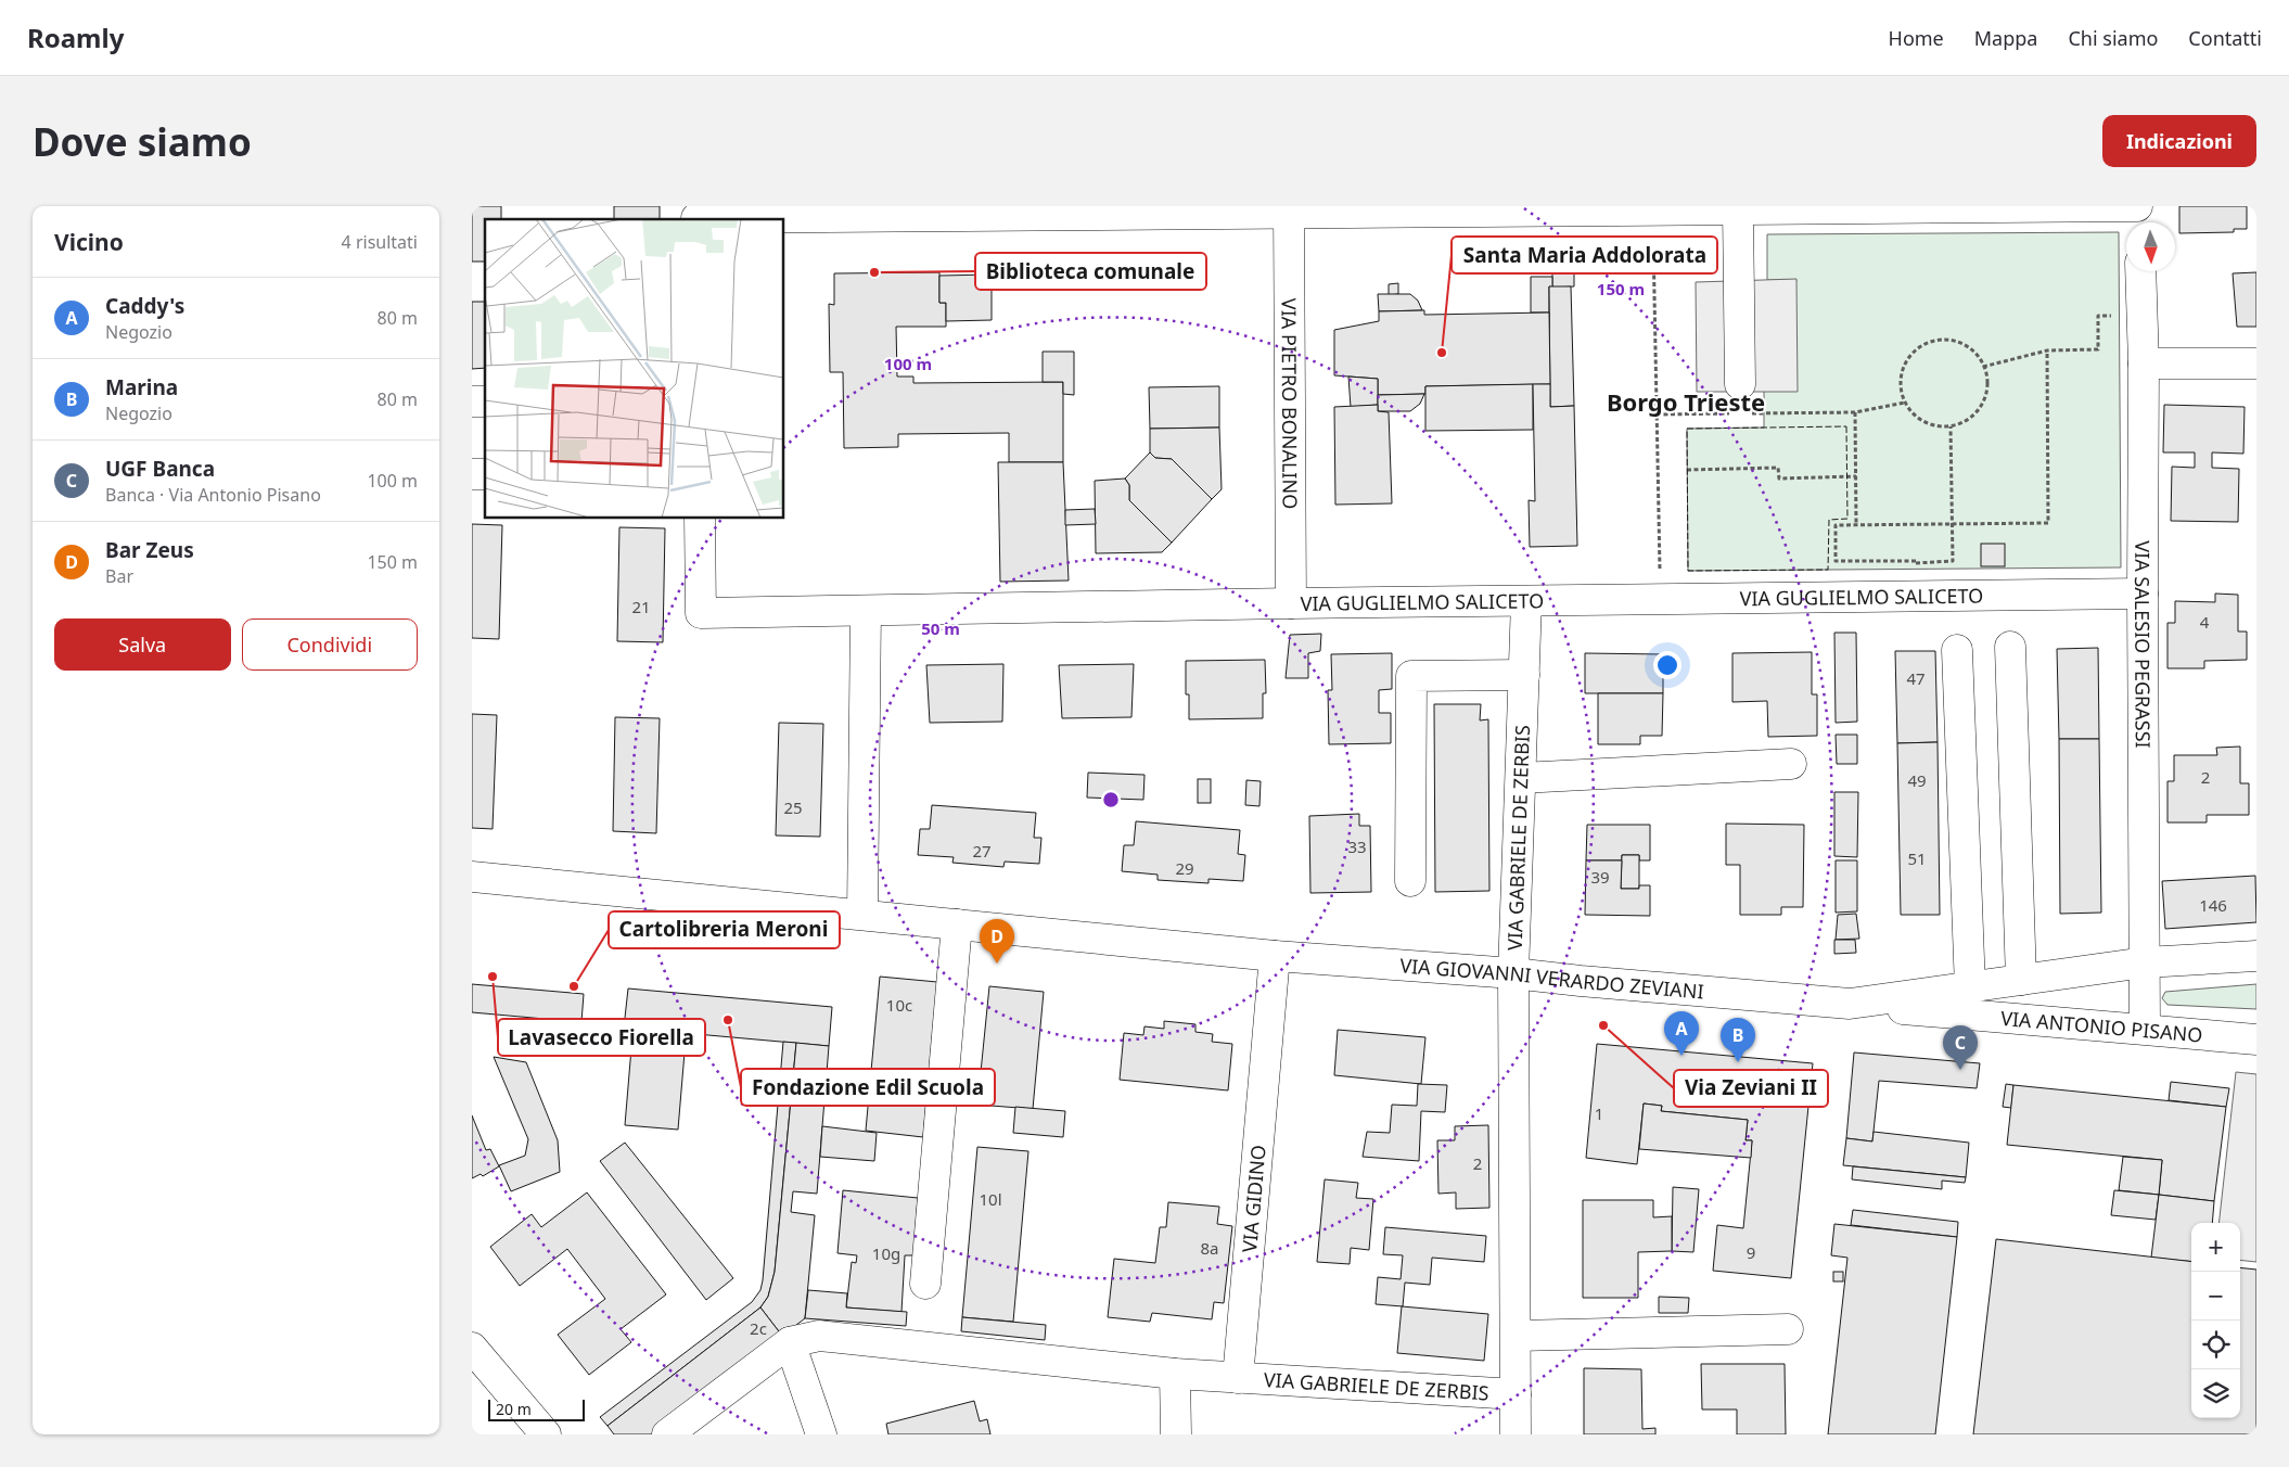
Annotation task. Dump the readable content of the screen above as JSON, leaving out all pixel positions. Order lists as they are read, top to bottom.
{
  "streets": {
    "street": [
      "VIA PIETRO BONALINO",
      "VIA GUGLIELMO SALICETO",
      "VIA SALESIO PEGRASSI",
      "VIA GABRIELE DE ZERBIS",
      "VIA GIOVANNI VERARDO ZEVIANI",
      "VIA ANTONIO PISANO",
      "VIA GIDINO"
    ]
  },
  "crossings": [
    ["VIA PIETRO BONALINO", "VIA GUGLIELMO SALICETO"],
    ["VIA GUGLIELMO SALICETO", "VIA SALESIO PEGRASSI"],
    ["VIA GUGLIELMO SALICETO", "VIA GABRIELE DE ZERBIS"],
    ["VIA SALESIO PEGRASSI", "VIA GIOVANNI VERARDO ZEVIANI"],
    ["VIA SALESIO PEGRASSI", "VIA ANTONIO PISANO"],
    ["VIA GABRIELE DE ZERBIS", "VIA GIOVANNI VERARDO ZEVIANI"],
    ["VIA GABRIELE DE ZERBIS", "VIA GIDINO"],
    ["VIA GIOVANNI VERARDO ZEVIANI", "VIA ANTONIO PISANO"],
    ["VIA GIOVANNI VERARDO ZEVIANI", "VIA GIDINO"]
  ],
  "districts": ["Borgo Trieste"],
  "places": [
    "Biblioteca comunale",
    "Santa Maria Addolorata",
    "Lavasecco Fiorella",
    "Cartolibreria Meroni",
    "Fondazione Edil Scuola",
    "Via Zeviani II"
  ],
  "house_numbers": [
    "21",
    "4",
    "47",
    "2",
    "49",
    "25",
    "33",
    "27",
    "51",
    "29",
    "39",
    "146",
    "10c",
    "1",
    "2",
    "10l",
    "8a",
    "9",
    "10g",
    "2c"
  ],
  "scale_bar": "20 m",
  "north": "bottom",
  "page": {
    "header": "Roamly",
    "nav": [
      "Home",
      "Mappa",
      "Chi siamo",
      "Contatti"
    ],
    "buttons": [
      "Indicazioni",
      ["Salva", "Condividi"]
    ],
    "title": "Dove siamo",
    "heading": ["Vicino", "4 risultati"],
    "list": [
      {
        "mark": "A",
        "name": "Caddy's",
        "note": "Negozio",
        "value": "80 m"
      },
      {
        "mark": "B",
        "name": "Marina",
        "note": "Negozio",
        "value": "80 m"
      },
      {
        "mark": "C",
        "name": "UGF Banca",
        "note": "Banca · Via Antonio Pisano",
        "value": "100 m"
      },
      {
        "mark": "D",
        "name": "Bar Zeus",
        "note": "Bar",
        "value": "150 m"
      }
    ],
    "pins": [
      "D",
      "A",
      "B",
      "C"
    ],
    "map_buttons": ["+", "−"],
    "scale": "20 m"
  },
  "rings": ["150 m", "100 m", "50 m"]
}
